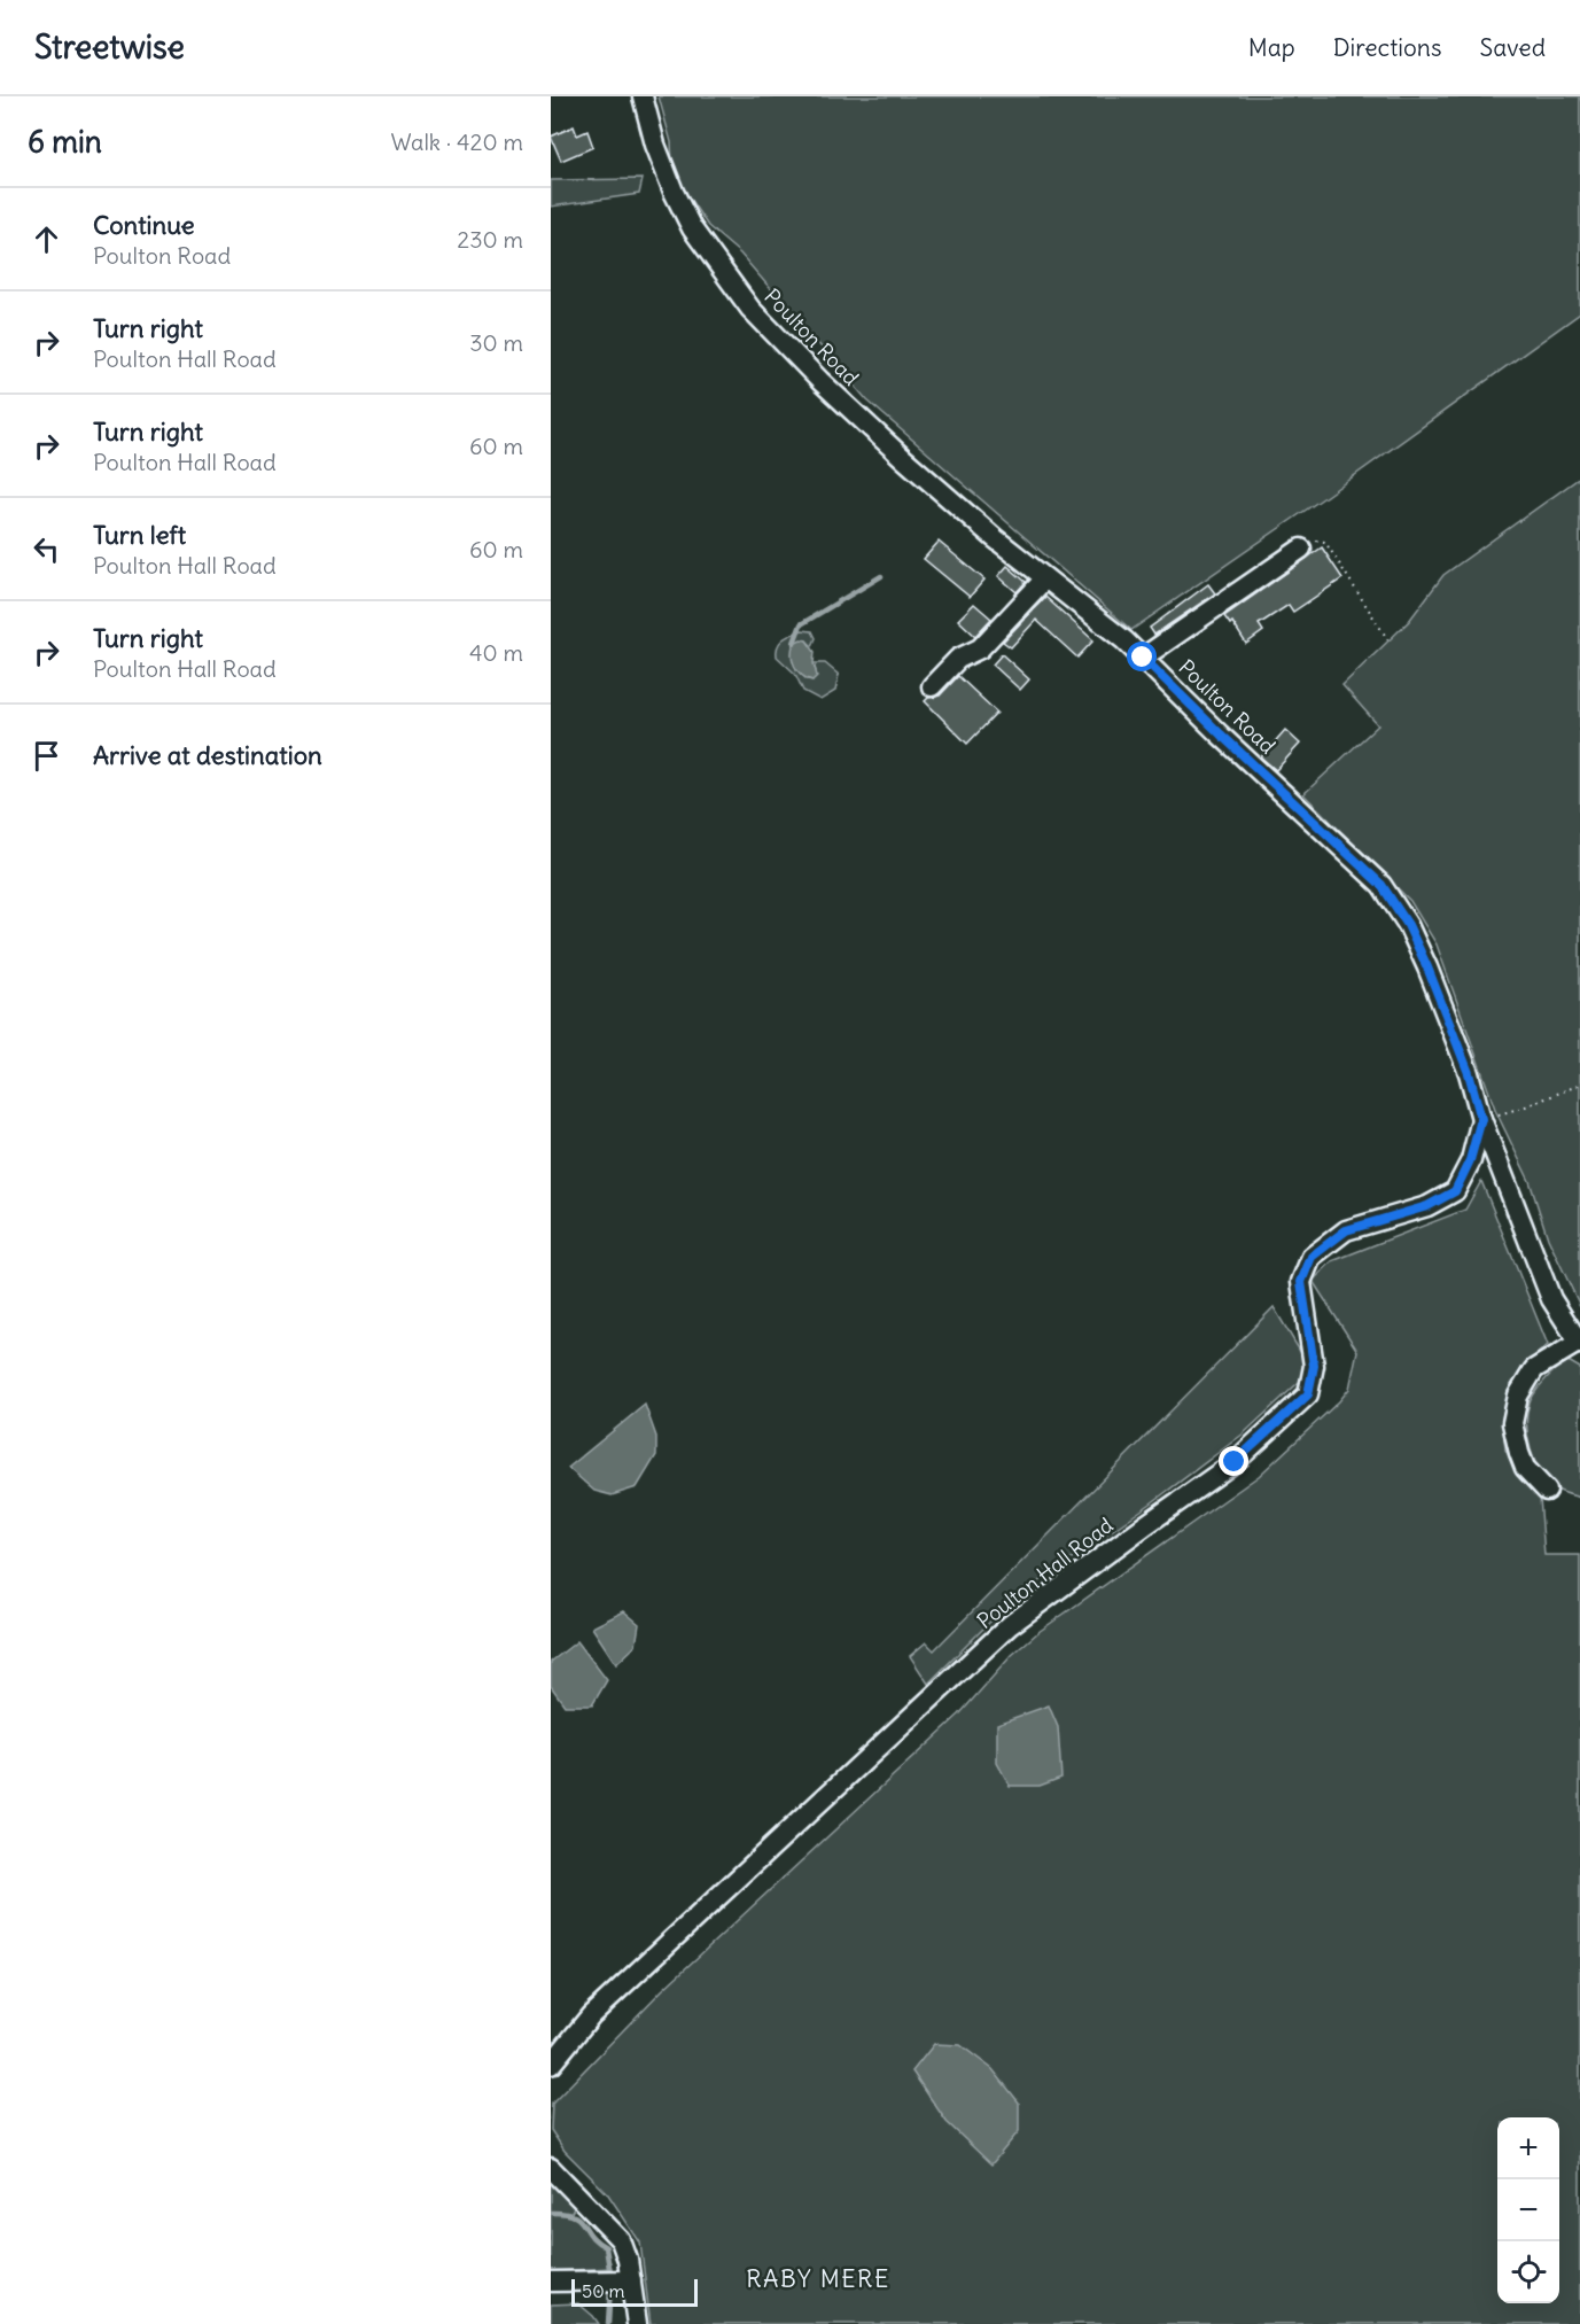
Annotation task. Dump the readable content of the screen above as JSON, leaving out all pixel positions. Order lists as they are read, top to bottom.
{
  "streets": {
    "street": ["Poulton Road", "Poulton Hall Road"]
  },
  "crossings": [
    ["Poulton Road", "Poulton Hall Road"]
  ],
  "districts": ["RABY MERE"],
  "scale_bar": "50 m",
  "page": {
    "header": "Streetwise",
    "nav": ["Map", "Directions", "Saved"],
    "heading": ["6 min", "Walk · 420 m"],
    "list": [
      ["Continue", "Poulton Road", "230 m"],
      ["Turn right", "Poulton Hall Road", "30 m"],
      ["Turn right", "Poulton Hall Road", "60 m"],
      ["Turn left", "Poulton Hall Road", "60 m"],
      ["Turn right", "Poulton Hall Road", "40 m"],
      "Arrive at destination"
    ],
    "map_buttons": ["+", "−"],
    "scale": "50 m"
  }
}
